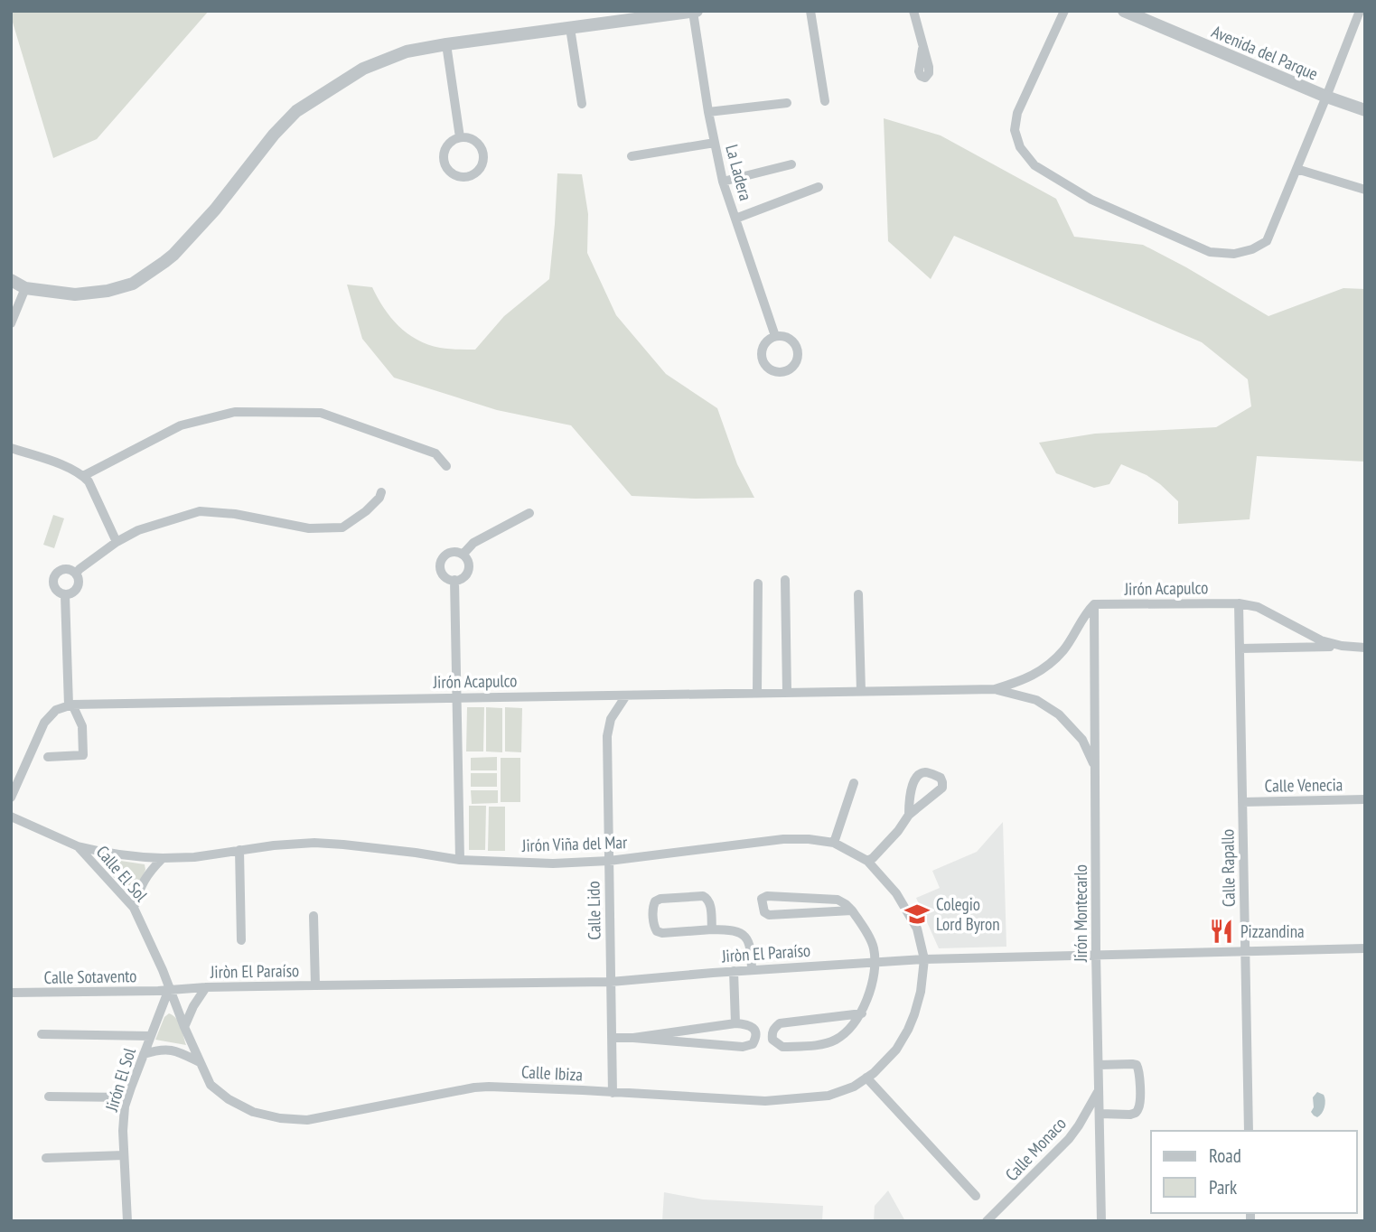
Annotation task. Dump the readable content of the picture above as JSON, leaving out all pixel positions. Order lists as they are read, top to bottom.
{
  "streets": {
    "street": [
      "Avenida del Parque",
      "La Ladera",
      "Jirón Acapulco",
      "Calle Venecia",
      "Jirón Viña del Mar",
      "Calle Rapallo",
      "Calle El Sol",
      "Calle Lido",
      "Jirón Montecarlo",
      "Jiròn El Paraíso",
      "Calle Sotavento",
      "Calle Ibiza",
      "Jirón El Sol",
      "Calle Monaco"
    ]
  },
  "crossings": [
    ["Jirón Acapulco", "Calle Rapallo"],
    ["Jirón Acapulco", "Calle Lido"],
    ["Jirón Acapulco", "Jirón Montecarlo"],
    ["Calle Venecia", "Calle Rapallo"],
    ["Jirón Viña del Mar", "Calle El Sol"],
    ["Jirón Viña del Mar", "Calle Lido"],
    ["Jirón Viña del Mar", "Jiròn El Paraíso"],
    ["Jirón Viña del Mar", "Calle Ibiza"],
    ["Calle Rapallo", "Jiròn El Paraíso"],
    ["Calle El Sol", "Jiròn El Paraíso"],
    ["Calle El Sol", "Calle Sotavento"],
    ["Calle El Sol", "Calle Ibiza"],
    ["Calle El Sol", "Jirón El Sol"],
    ["Calle Lido", "Jiròn El Paraíso"],
    ["Calle Lido", "Calle Ibiza"],
    ["Jirón Montecarlo", "Jiròn El Paraíso"],
    ["Jirón Montecarlo", "Calle Monaco"],
    ["Jiròn El Paraíso", "Calle Sotavento"],
    ["Jiròn El Paraíso", "Calle Ibiza"],
    ["Jiròn El Paraíso", "Jirón El Sol"],
    ["Calle Sotavento", "Calle Ibiza"],
    ["Calle Sotavento", "Jirón El Sol"],
    ["Calle Ibiza", "Jirón El Sol"]
  ],
  "places": {
    "school or university": ["Colegio Lord Byron"],
    "restaurant": ["Pizzandina"]
  },
  "legend": ["Road", "Park"]
}
